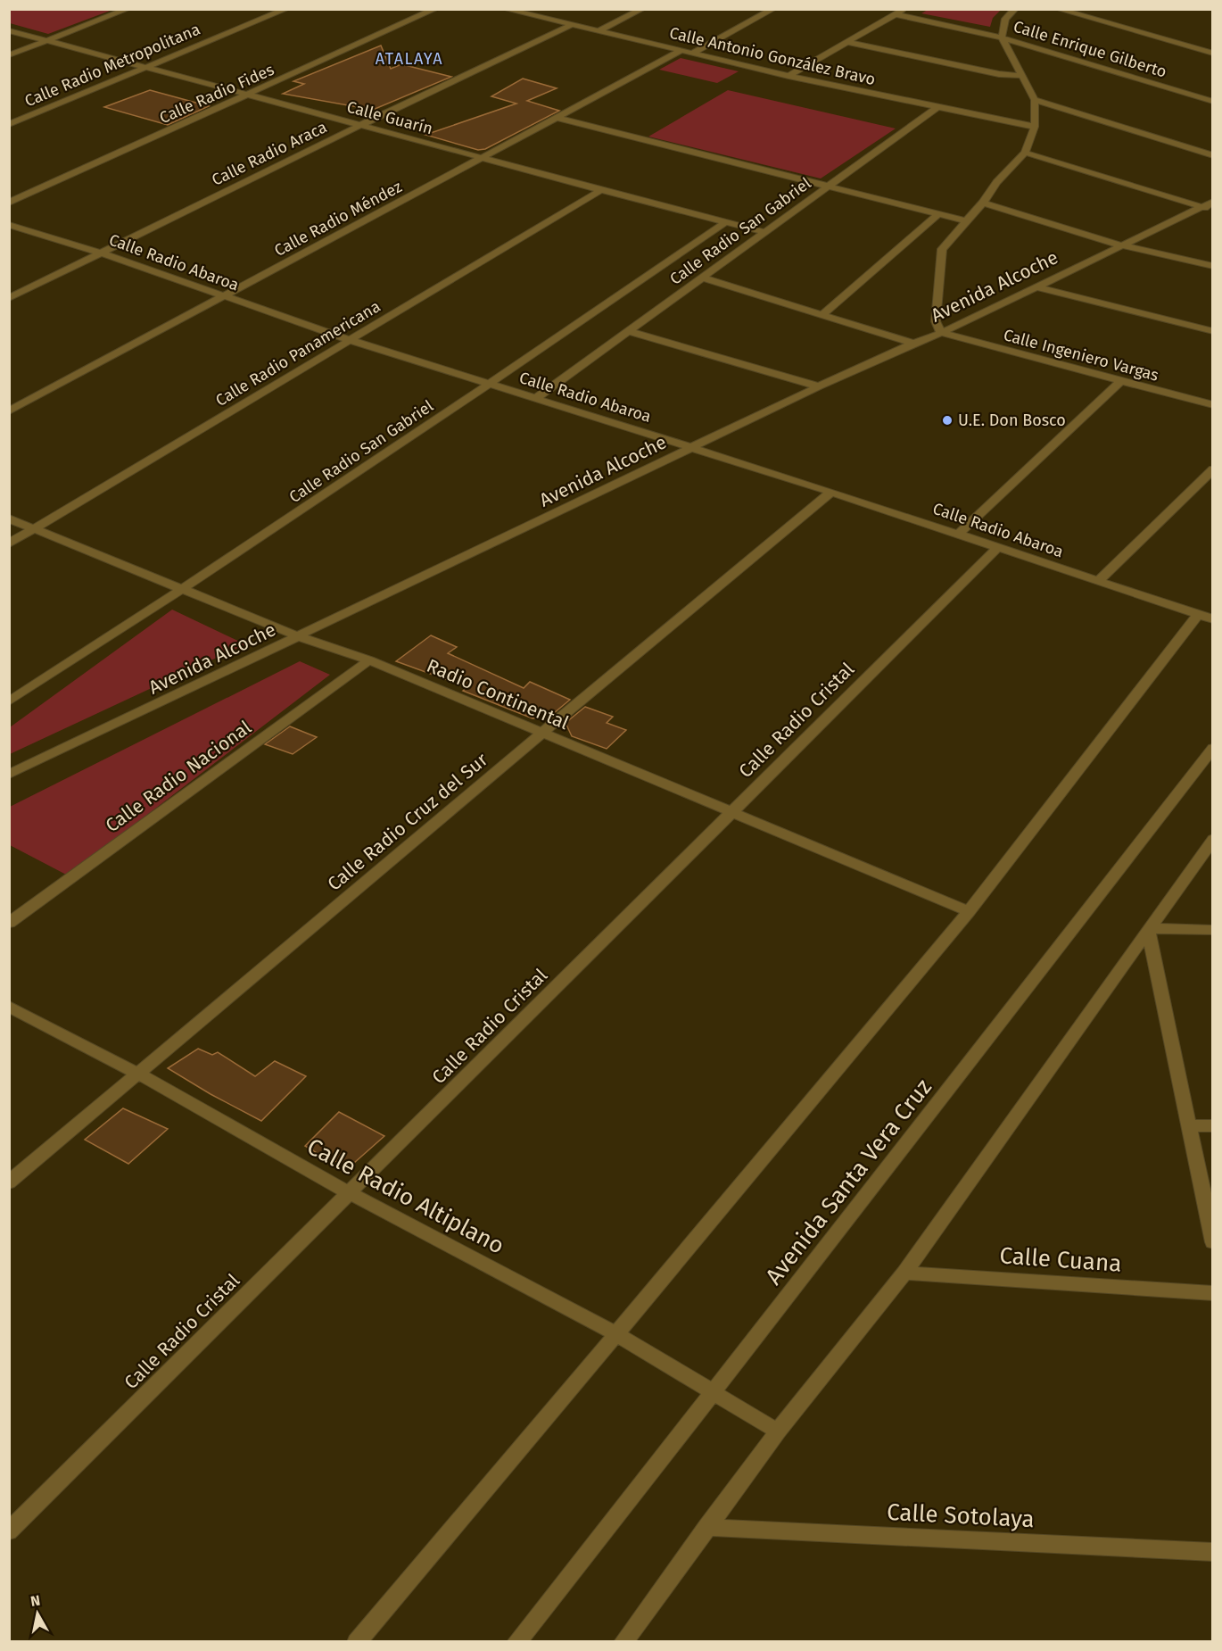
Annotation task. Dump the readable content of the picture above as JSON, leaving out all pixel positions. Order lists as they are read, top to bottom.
{
  "streets": {
    "street": [
      "Calle Enrique Gilberto",
      "Calle Antonio González Bravo",
      "Calle Radio Metropolitana",
      "Calle Radio Fides",
      "Calle Guarín",
      "Calle Radio Araca",
      "Calle Radio Méndez",
      "Calle Radio San Gabriel",
      "Calle Radio Abaroa",
      "Avenida Alcoche",
      "Calle Radio Panamericana",
      "Calle Ingeniero Vargas",
      "Radio Continental",
      "Calle Radio Cristal",
      "Calle Radio Nacional",
      "Calle Radio Cruz del Sur",
      "Avenida Santa Vera Cruz",
      "Calle Radio Altiplano",
      "Calle Cuana",
      "Calle Sotolaya"
    ]
  },
  "crossings": [
    ["Calle Antonio González Bravo", "Calle Radio Araca"],
    ["Calle Antonio González Bravo", "Calle Radio Méndez"],
    ["Calle Antonio González Bravo", "Calle Radio San Gabriel"],
    ["Calle Radio Metropolitana", "Calle Guarín"],
    ["Calle Radio Fides", "Calle Guarín"],
    ["Calle Guarín", "Calle Radio Araca"],
    ["Calle Guarín", "Calle Radio Méndez"],
    ["Calle Guarín", "Calle Radio San Gabriel"],
    ["Calle Guarín", "Calle Radio Panamericana"],
    ["Calle Radio Araca", "Calle Radio Abaroa"],
    ["Calle Radio Méndez", "Calle Radio Abaroa"],
    ["Calle Radio San Gabriel", "Calle Radio Abaroa"],
    ["Calle Radio San Gabriel", "Radio Continental"],
    ["Calle Radio Abaroa", "Avenida Alcoche"],
    ["Calle Radio Abaroa", "Calle Radio Panamericana"],
    ["Calle Radio Abaroa", "Calle Radio Cristal"],
    ["Calle Radio Abaroa", "Calle Radio Cruz del Sur"],
    ["Avenida Alcoche", "Calle Ingeniero Vargas"],
    ["Avenida Alcoche", "Radio Continental"],
    ["Calle Radio Panamericana", "Radio Continental"],
    ["Radio Continental", "Calle Radio Cristal"],
    ["Radio Continental", "Calle Radio Nacional"],
    ["Radio Continental", "Calle Radio Cruz del Sur"],
    ["Calle Radio Cristal", "Calle Radio Altiplano"],
    ["Calle Radio Cruz del Sur", "Calle Radio Altiplano"],
    ["Avenida Santa Vera Cruz", "Calle Radio Altiplano"]
  ],
  "districts": ["ATALAYA"],
  "places": ["U.E. Don Bosco"],
  "north": "top"
}
